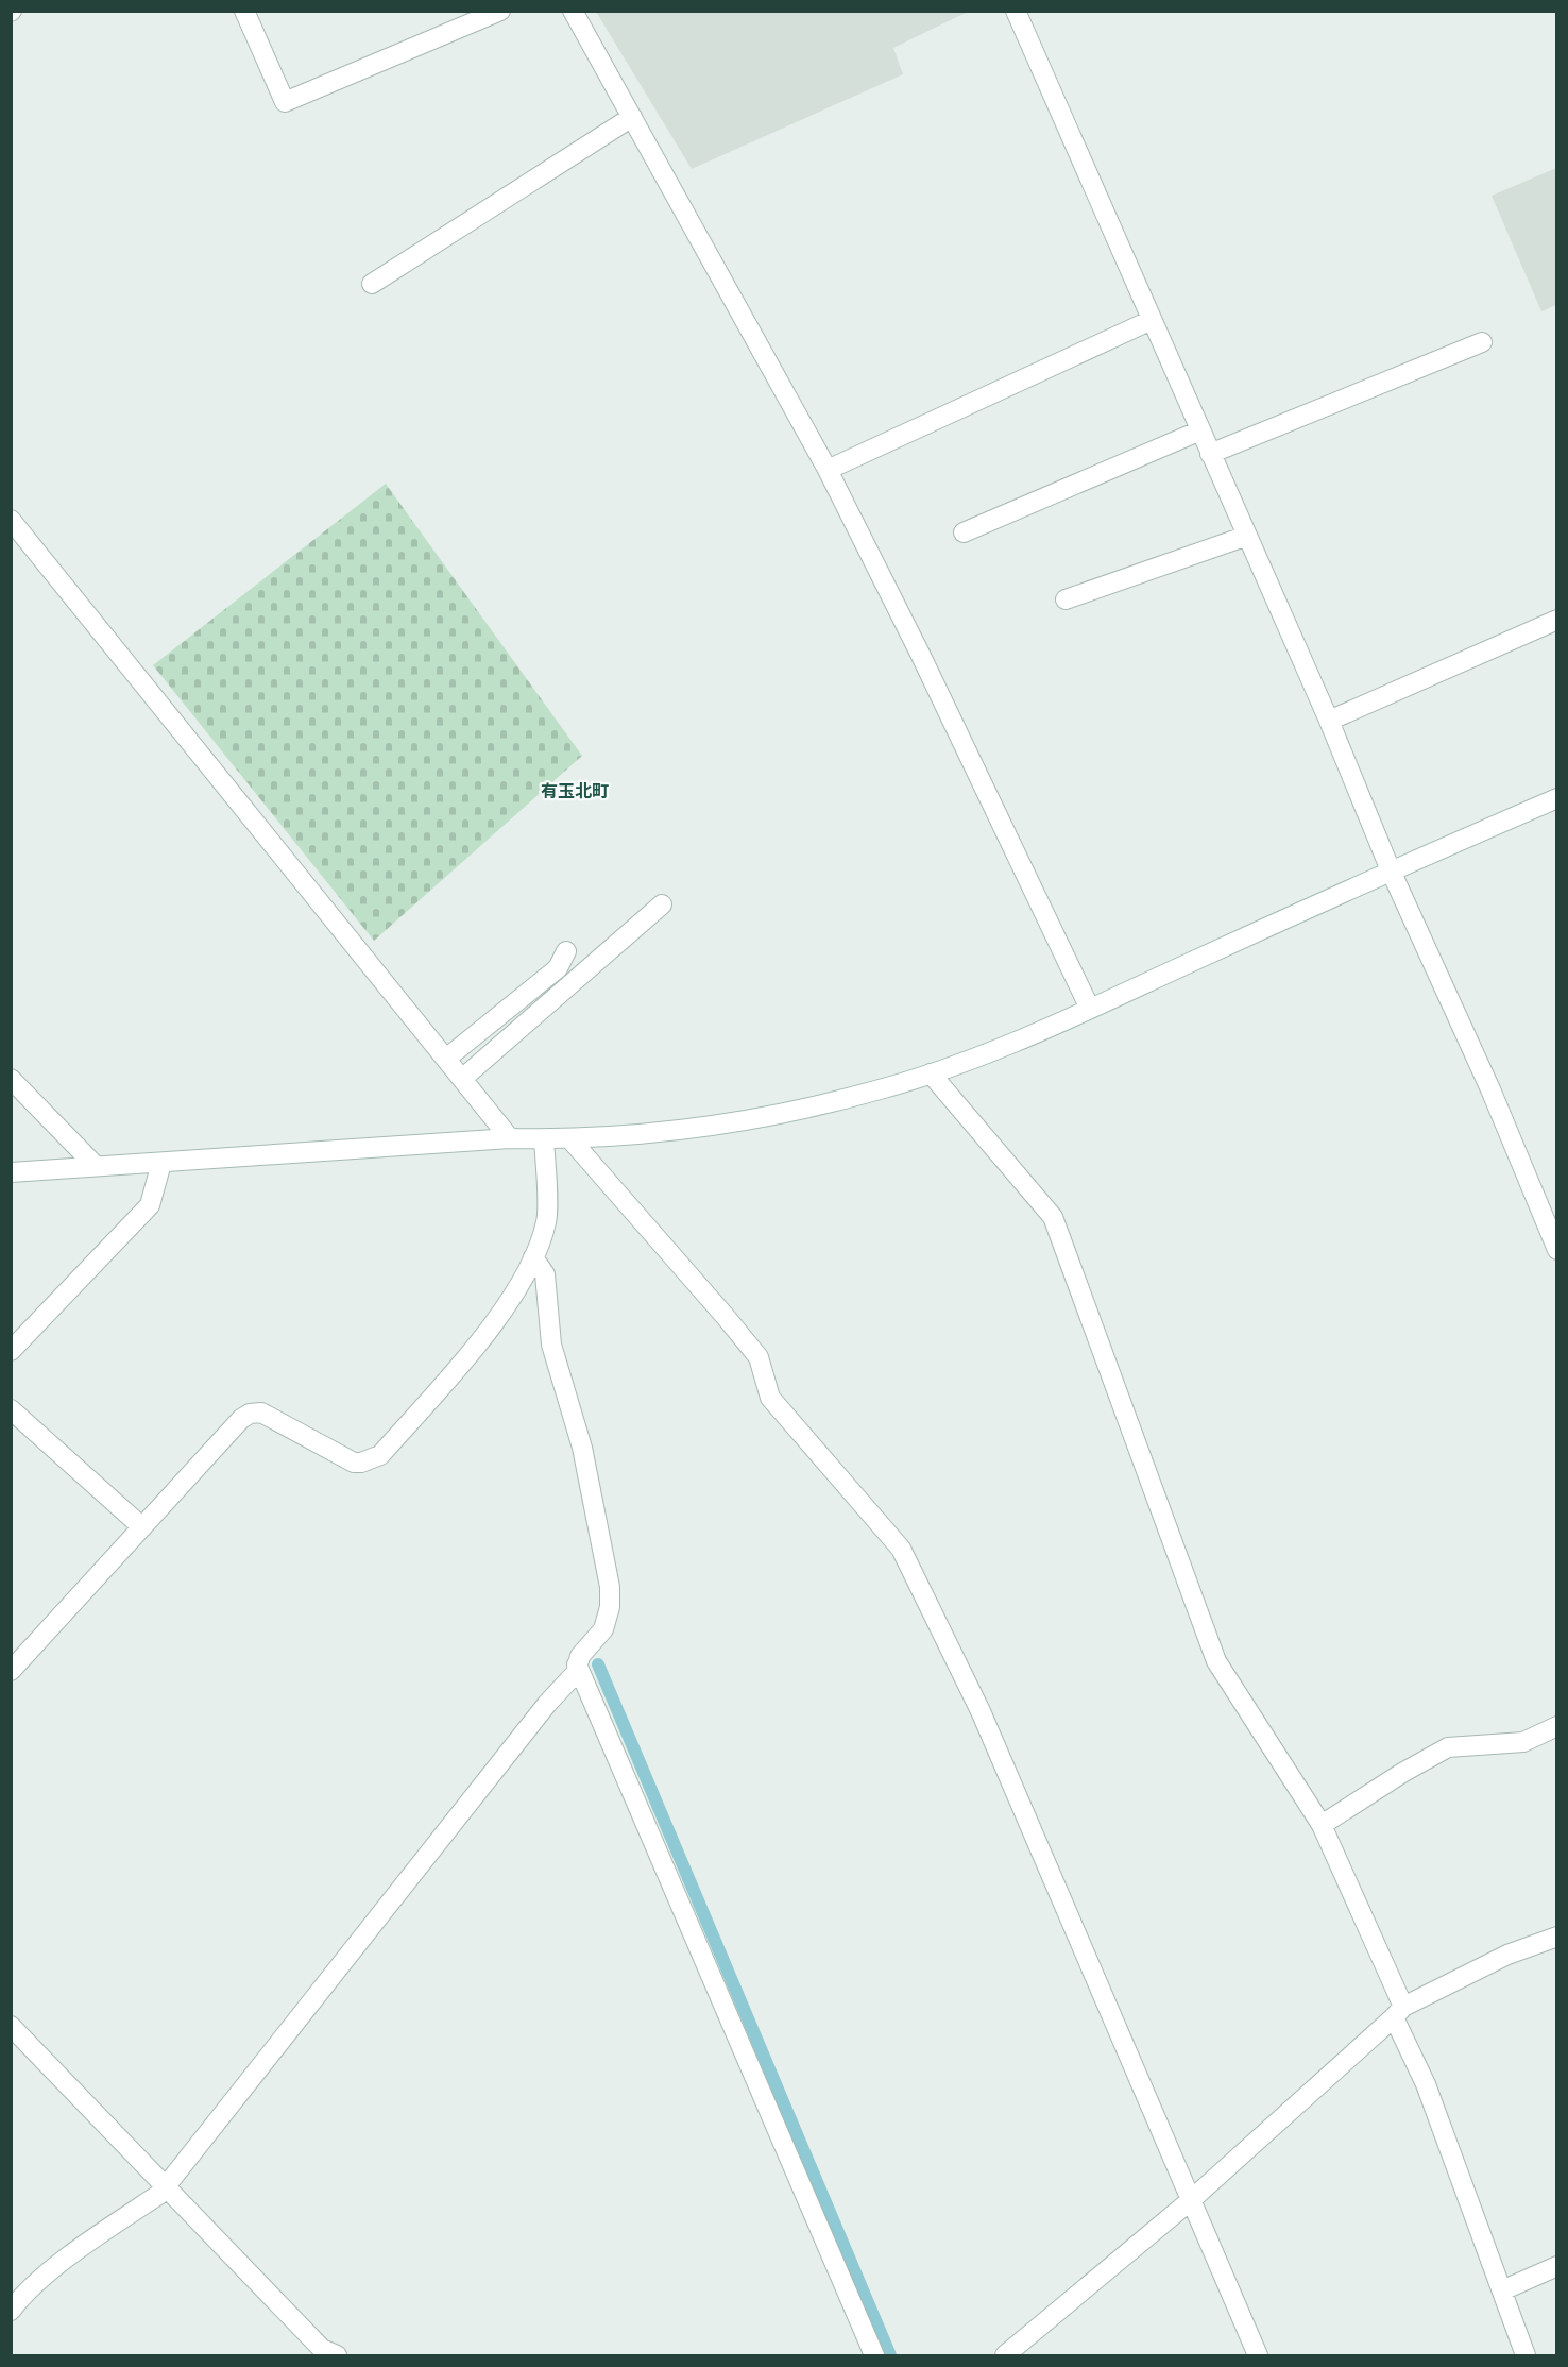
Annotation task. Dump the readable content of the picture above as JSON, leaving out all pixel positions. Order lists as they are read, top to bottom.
{
  "districts": ["有玉北町"]
}
